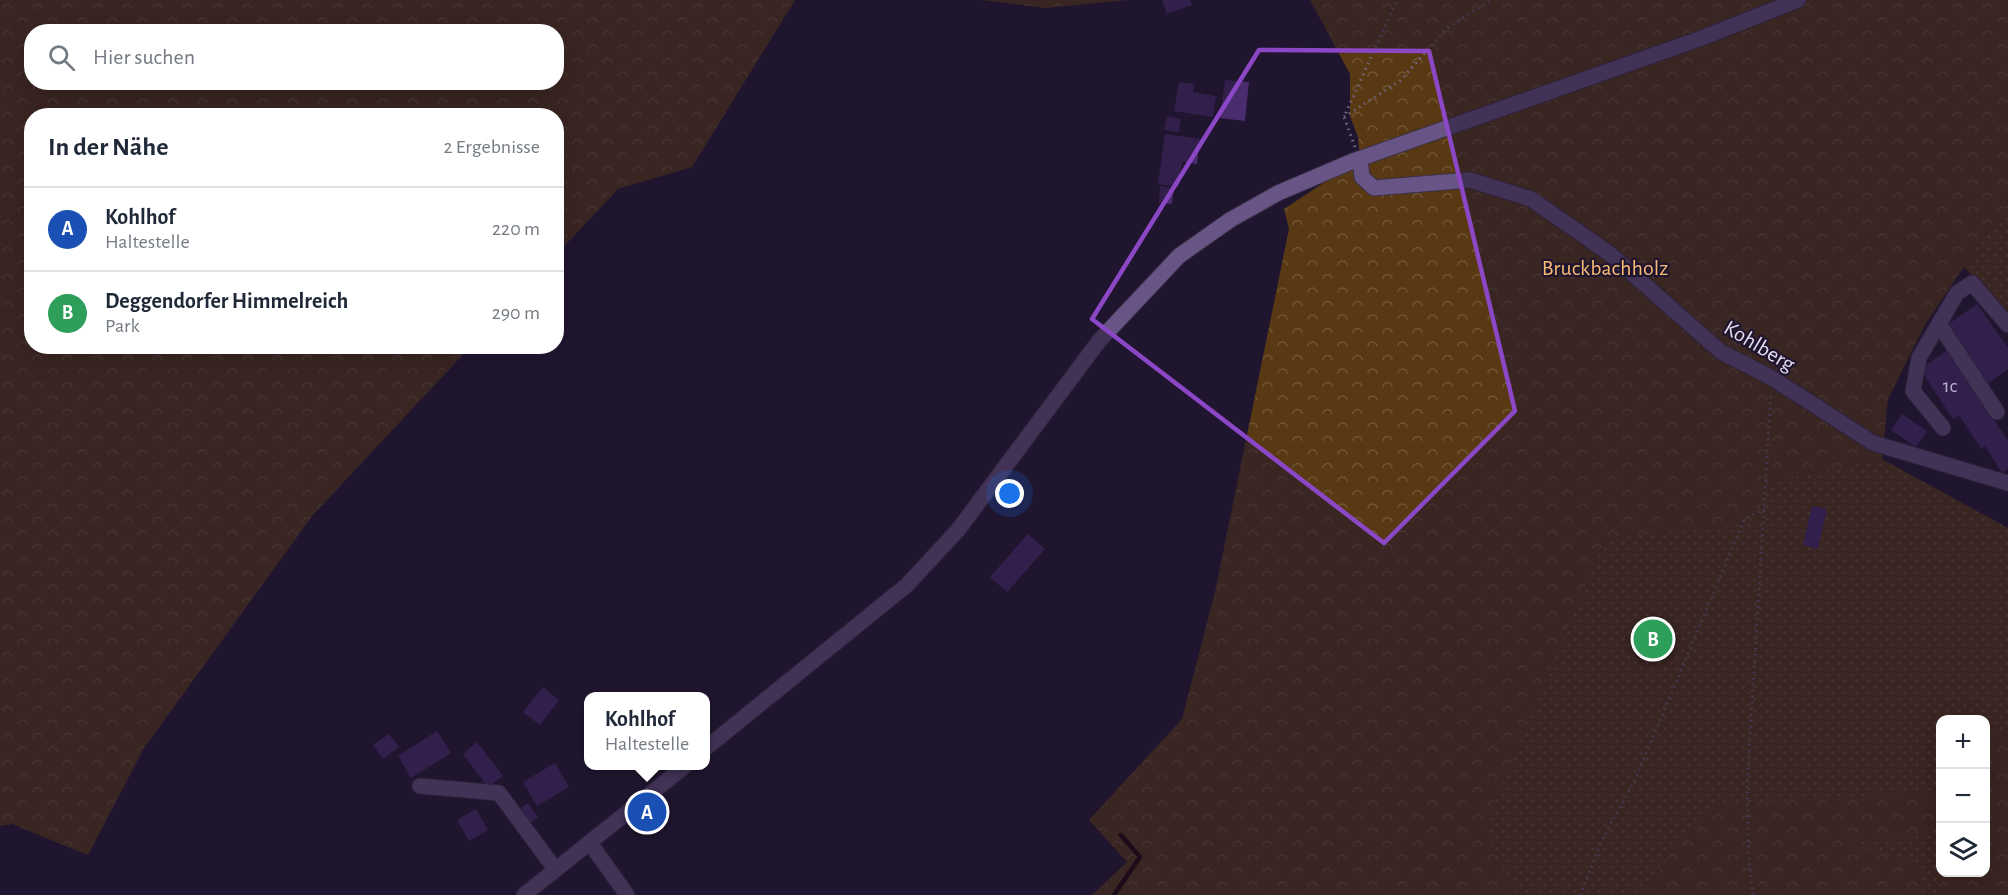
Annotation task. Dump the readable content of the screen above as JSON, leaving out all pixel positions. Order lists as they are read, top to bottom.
{
  "streets": {
    "street": ["Kohlberg"]
  },
  "parks": ["Bruckbachholz"],
  "house_numbers": ["1c"],
  "page": {
    "search": "Hier suchen",
    "heading": ["In der Nähe", "2 Ergebnisse"],
    "list": [
      {
        "mark": "A",
        "name": "Kohlhof",
        "note": "Haltestelle",
        "value": "220 m"
      },
      {
        "mark": "B",
        "name": "Deggendorfer Himmelreich",
        "note": "Park",
        "value": "290 m"
      }
    ],
    "pins": ["B", "A"],
    "popup": ["Kohlhof", "Haltestelle"],
    "map_buttons": ["+", "−"]
  }
}
